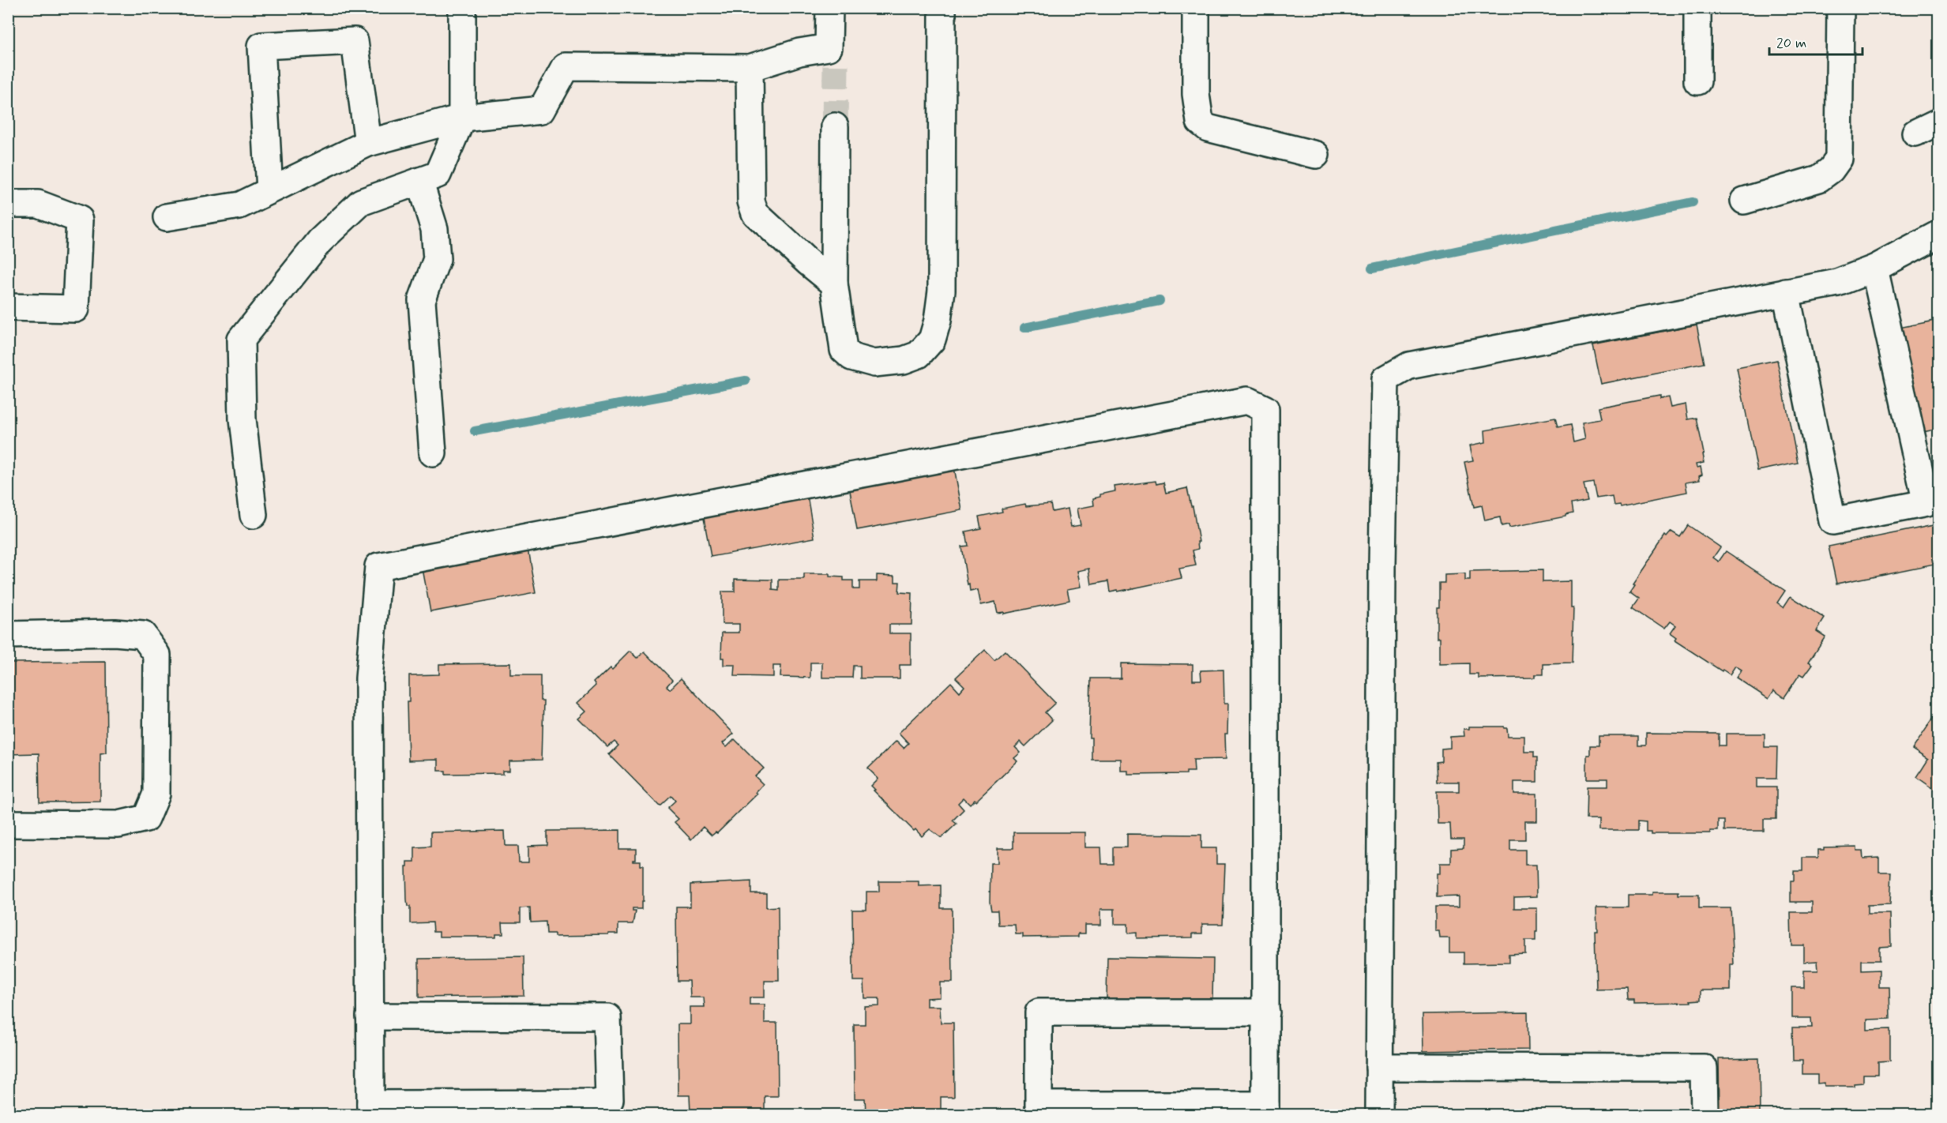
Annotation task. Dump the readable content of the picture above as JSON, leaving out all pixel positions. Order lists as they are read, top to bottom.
{
  "scale_bar": "20 m"
}
